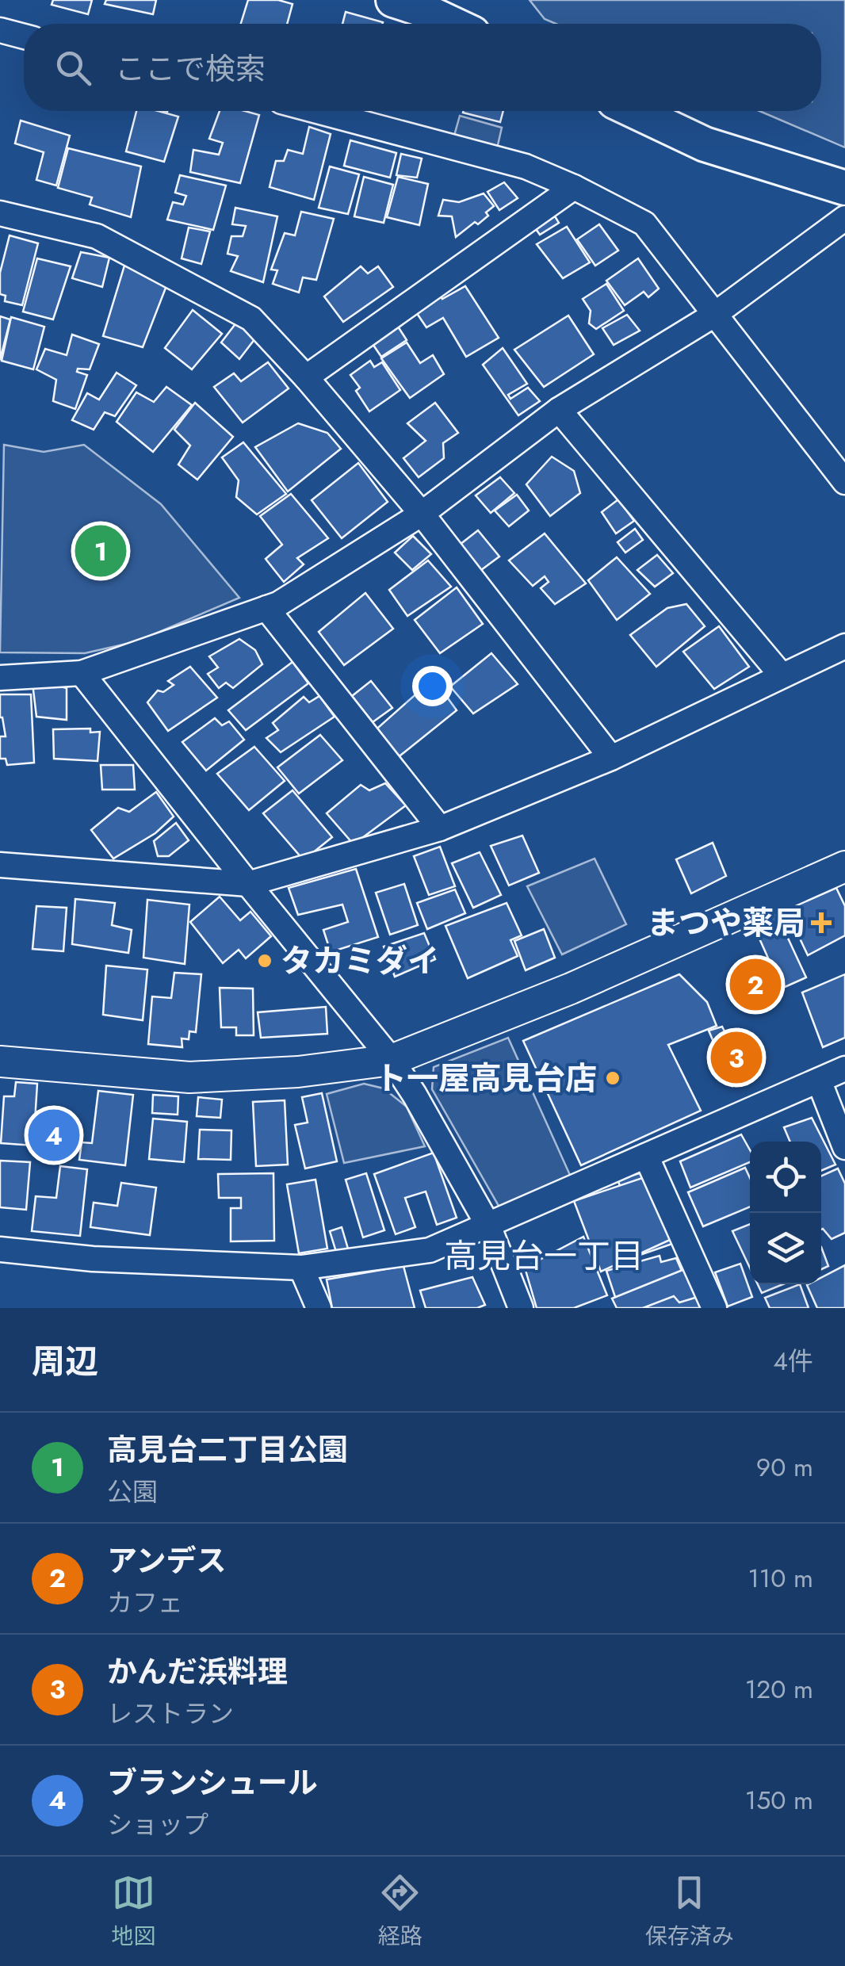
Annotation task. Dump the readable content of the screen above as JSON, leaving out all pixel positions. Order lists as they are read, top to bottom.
{
  "districts": ["高見台一丁目"],
  "places": {
    "health": ["まつや薬局"],
    "other": ["タカミダイ", "ト一屋高見台店"]
  },
  "page": {
    "search": "ここで検索",
    "pins": [
      "1",
      "2",
      "3",
      "4"
    ],
    "heading": ["周辺", "4件"],
    "list": [
      {
        "mark": "1",
        "name": "高見台二丁目公園",
        "note": "公園",
        "value": "90 m"
      },
      {
        "mark": "2",
        "name": "アンデス",
        "note": "カフェ",
        "value": "110 m"
      },
      {
        "mark": "3",
        "name": "かんだ浜料理",
        "note": "レストラン",
        "value": "120 m"
      },
      {
        "mark": "4",
        "name": "ブランシュール",
        "note": "ショップ",
        "value": "150 m"
      }
    ],
    "nav": ["地図", "経路", "保存済み"]
  }
}
